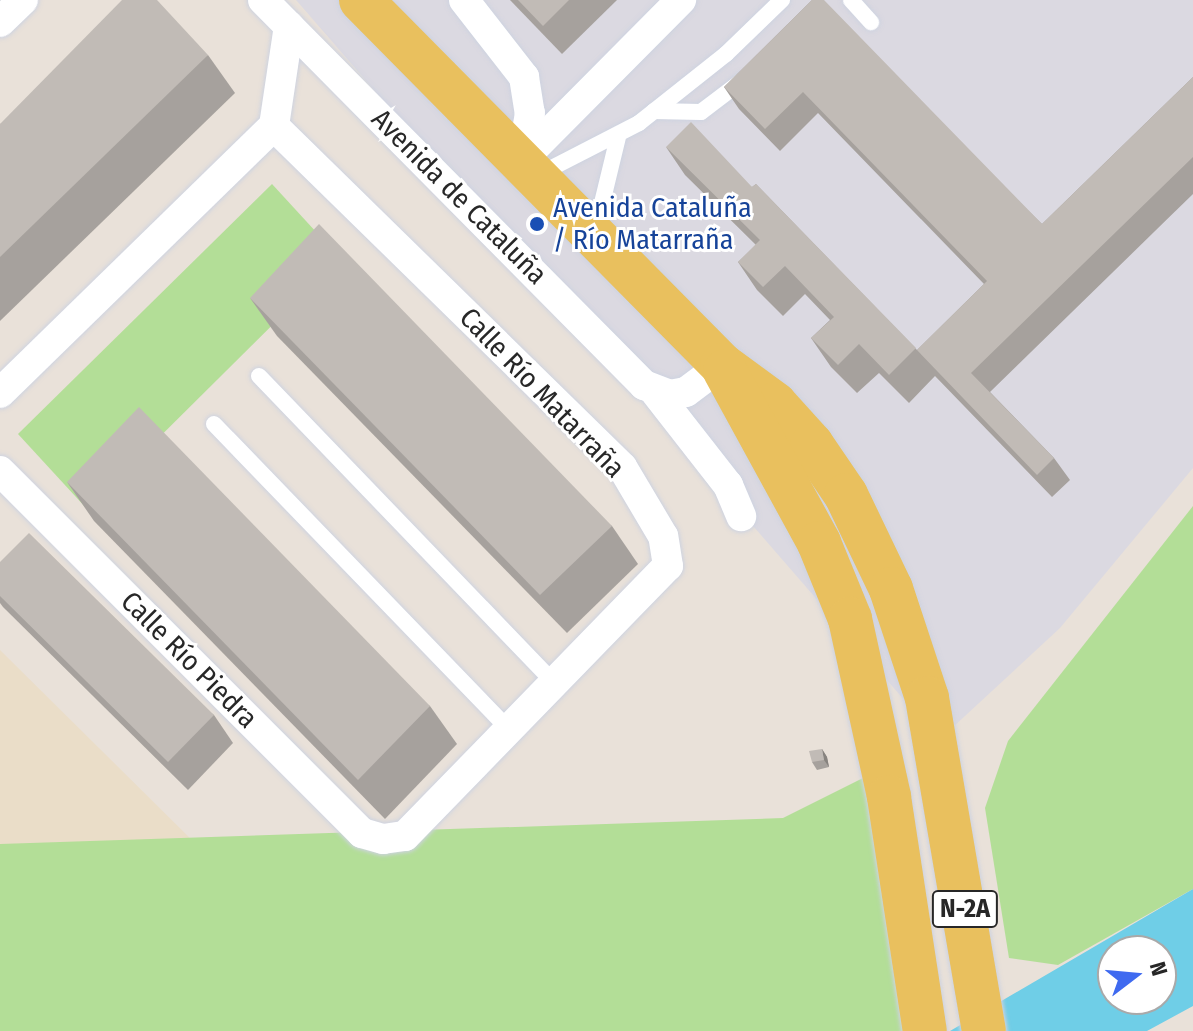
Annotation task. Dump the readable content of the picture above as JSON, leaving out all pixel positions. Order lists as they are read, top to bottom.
{
  "streets": {
    "main road": ["N-2A"],
    "street": ["Avenida de Cataluña", "Calle Río Matarraña", "Calle Río Piedra"]
  },
  "crossings": [
    ["Calle Río Matarraña", "Calle Río Piedra"]
  ],
  "places": ["Avenida Cataluña / Río Matarraña"],
  "north": "right"
}
